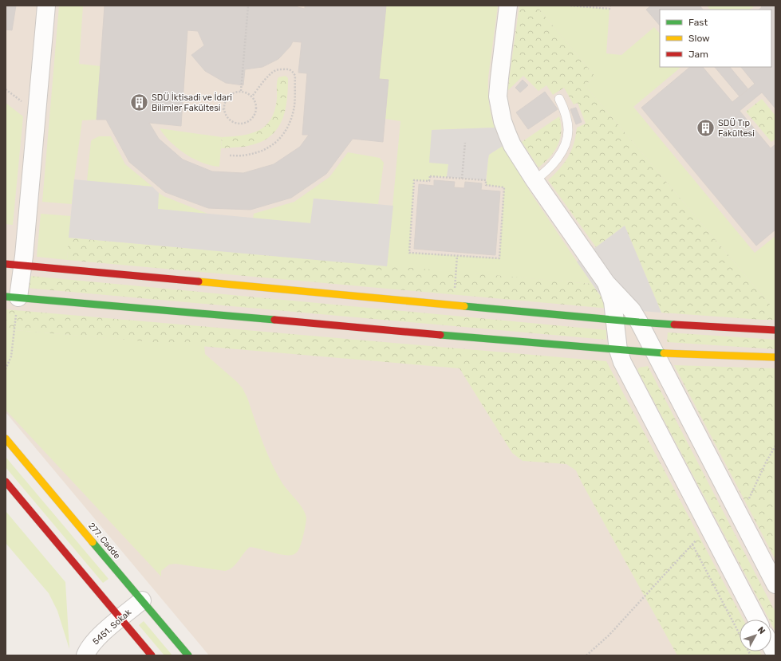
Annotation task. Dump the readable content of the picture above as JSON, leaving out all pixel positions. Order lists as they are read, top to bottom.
{
  "streets": {
    "street": ["277. Cadde", "5451. Sokak"]
  },
  "crossings": [
    ["277. Cadde", "5451. Sokak"]
  ],
  "places": {
    "building": ["SDÜ İktisadi ve İdari Bilimler Fakültesi", "SDÜ Tıp Fakültesi"]
  },
  "legend": ["Fast", "Slow", "Jam"],
  "north": "top right"
}
